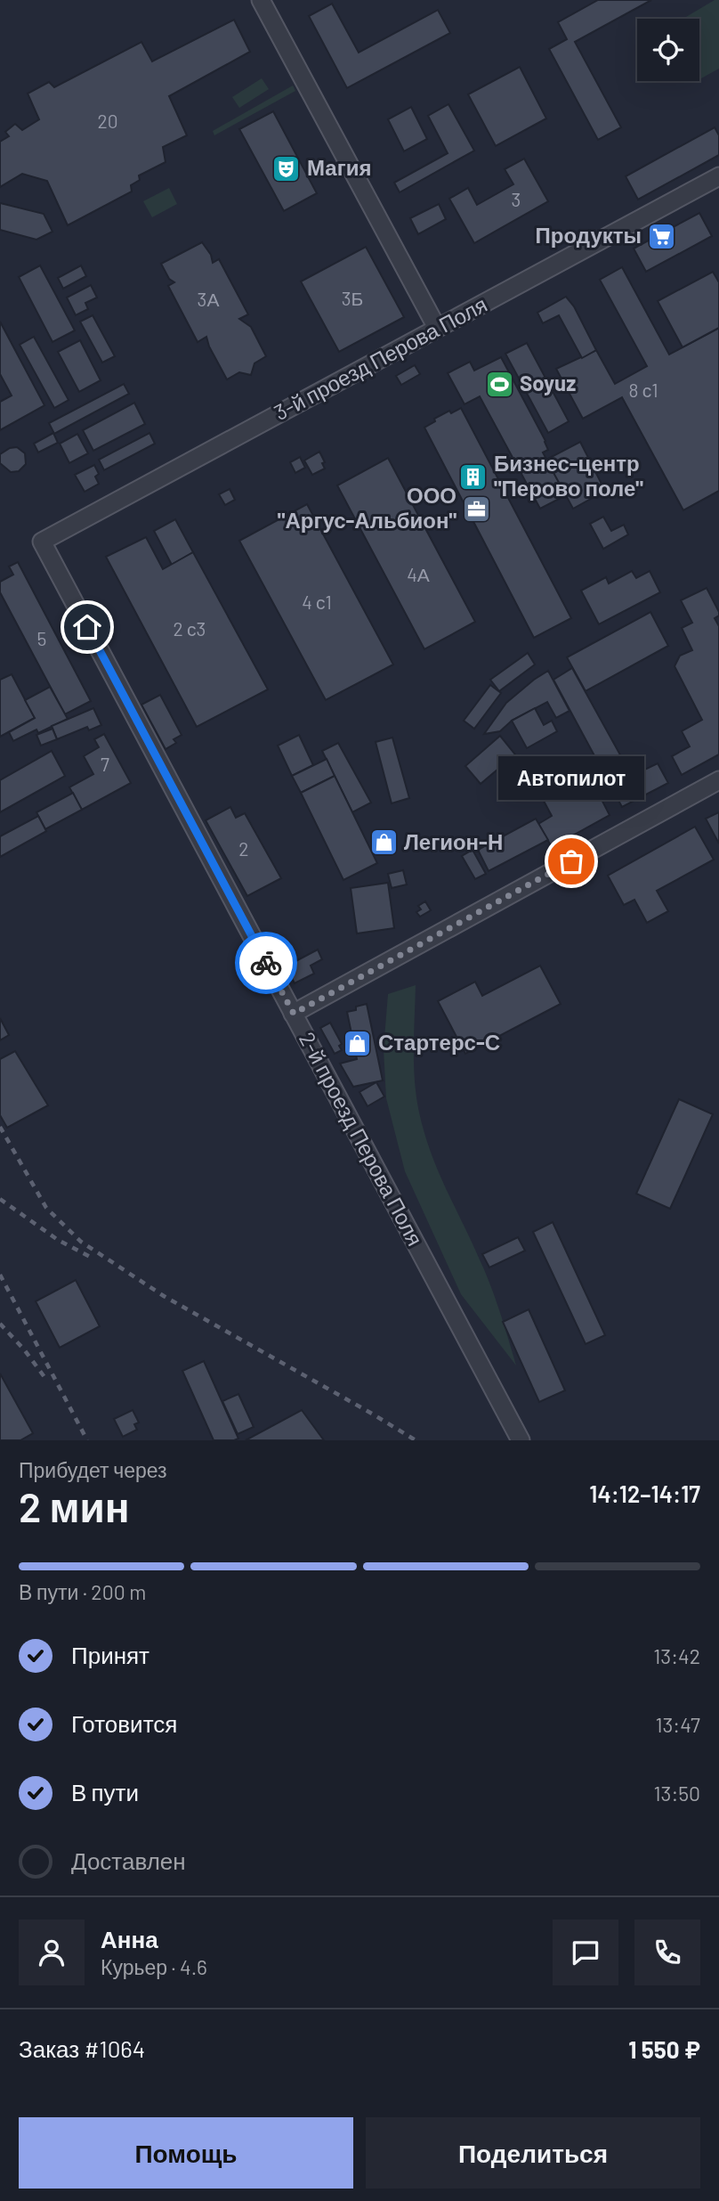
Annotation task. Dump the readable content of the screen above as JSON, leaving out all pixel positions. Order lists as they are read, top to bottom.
{
  "streets": {
    "street": ["3-й проезд Перова Поля", "2-й проезд Перова Поля"]
  },
  "crossings": [
    ["3-й проезд Перова Поля", "2-й проезд Перова Поля"]
  ],
  "places": {
    "theatre": ["Магия"],
    "supermarket": ["Продукты"],
    "sports": ["Soyuz"],
    "building": ["Бизнес-центр \"Перово поле\""],
    "office": ["ООО \"Аргус-Альбион\""],
    "shop": ["Легион-Н", "Стартерс-С"],
    "other": ["Автопилот"]
  },
  "house_numbers": [
    "20",
    "3",
    "3Б",
    "3А",
    "8 с1",
    "4А",
    "4 с1",
    "2 с3",
    "5",
    "7",
    "2"
  ],
  "page": {
    "bubble": "Автопилот",
    "heading": ["2 мин", "Прибудет через", "14:12–14:17"],
    "panel": [
      "Анна",
      "Курьер · 4.6",
      "Заказ #1064",
      "1 550 ₽"
    ],
    "bar": "В пути · 200 m",
    "list": [
      ["Принят", "13:42"],
      ["Готовится", "13:47"],
      ["В пути", "13:50"],
      "Доставлен"
    ],
    "buttons": ["Помощь", "Поделиться"]
  }
}
